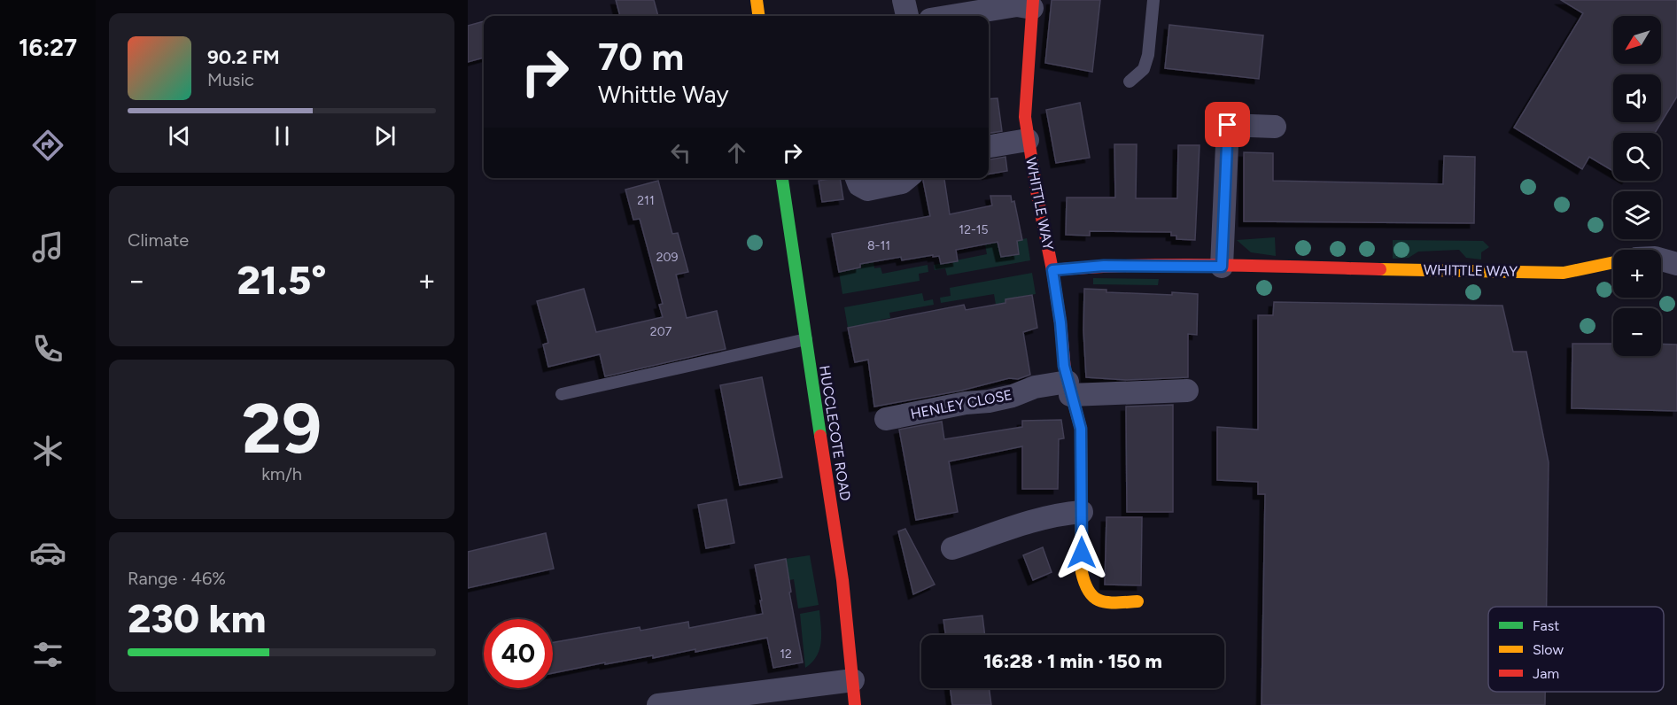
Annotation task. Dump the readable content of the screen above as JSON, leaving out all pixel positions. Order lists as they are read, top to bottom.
{
  "streets": {
    "street": ["WHITTLE WAY", "HENLEY CLOSE", "HUCCLECOTE ROAD"]
  },
  "house_numbers": [
    "211",
    "12-15",
    "8-11",
    "209",
    "207",
    "12"
  ],
  "legend": ["Fast", "Slow", "Jam"],
  "north": "bottom left",
  "page": {
    "tabs": "16:27",
    "map_buttons": ["+", "−"],
    "turn": ["70 m", "Whittle Way"],
    "song": ["90.2 FM", "Music"],
    "tile": [
      "Climate",
      ["29", "km/h"],
      ["Range · 46%", "230 km"]
    ],
    "heat": ["−", "21.5°", "+"],
    "limit": "40",
    "trip": "16:28 · 1 min · 150 m"
  }
}
